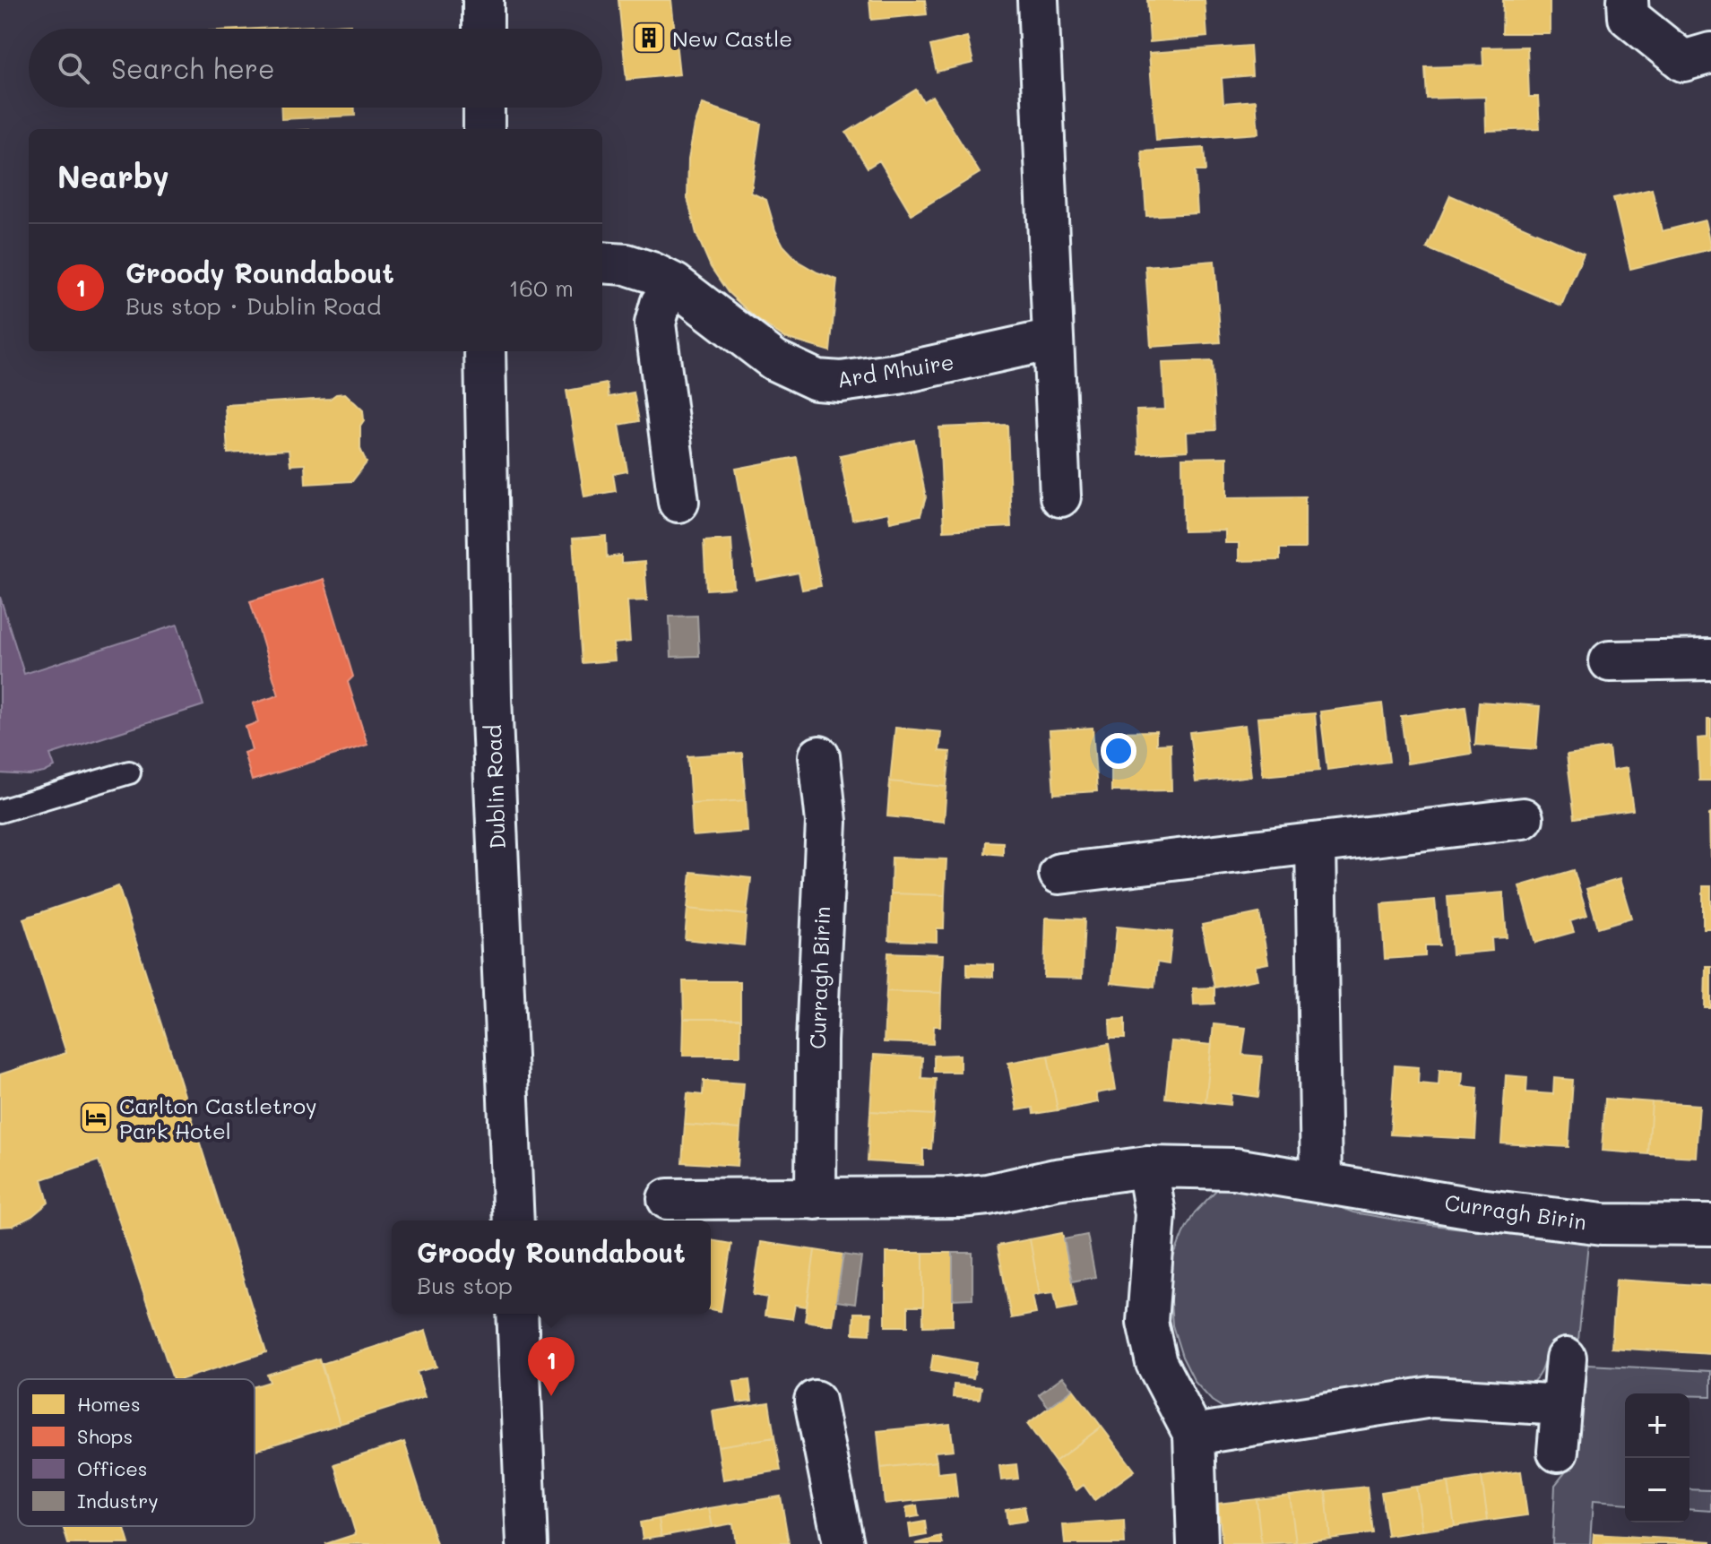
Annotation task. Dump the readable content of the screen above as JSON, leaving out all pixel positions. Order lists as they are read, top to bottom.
{
  "streets": {
    "street": ["Ard Mhuire", "Dublin Road", "Curragh Birin"]
  },
  "places": {
    "building": ["New Castle"],
    "hotel": ["Carlton Castletroy Park Hotel"]
  },
  "legend": [
    "Homes",
    "Shops",
    "Offices",
    "Industry"
  ],
  "page": {
    "search": "Search here",
    "heading": "Nearby",
    "list": [
      {
        "mark": "1",
        "name": "Groody Roundabout",
        "note": "Bus stop · Dublin Road",
        "value": "160 m"
      }
    ],
    "popup": ["Groody Roundabout", "Bus stop"],
    "pins": "1",
    "map_buttons": ["+", "−"]
  }
}
